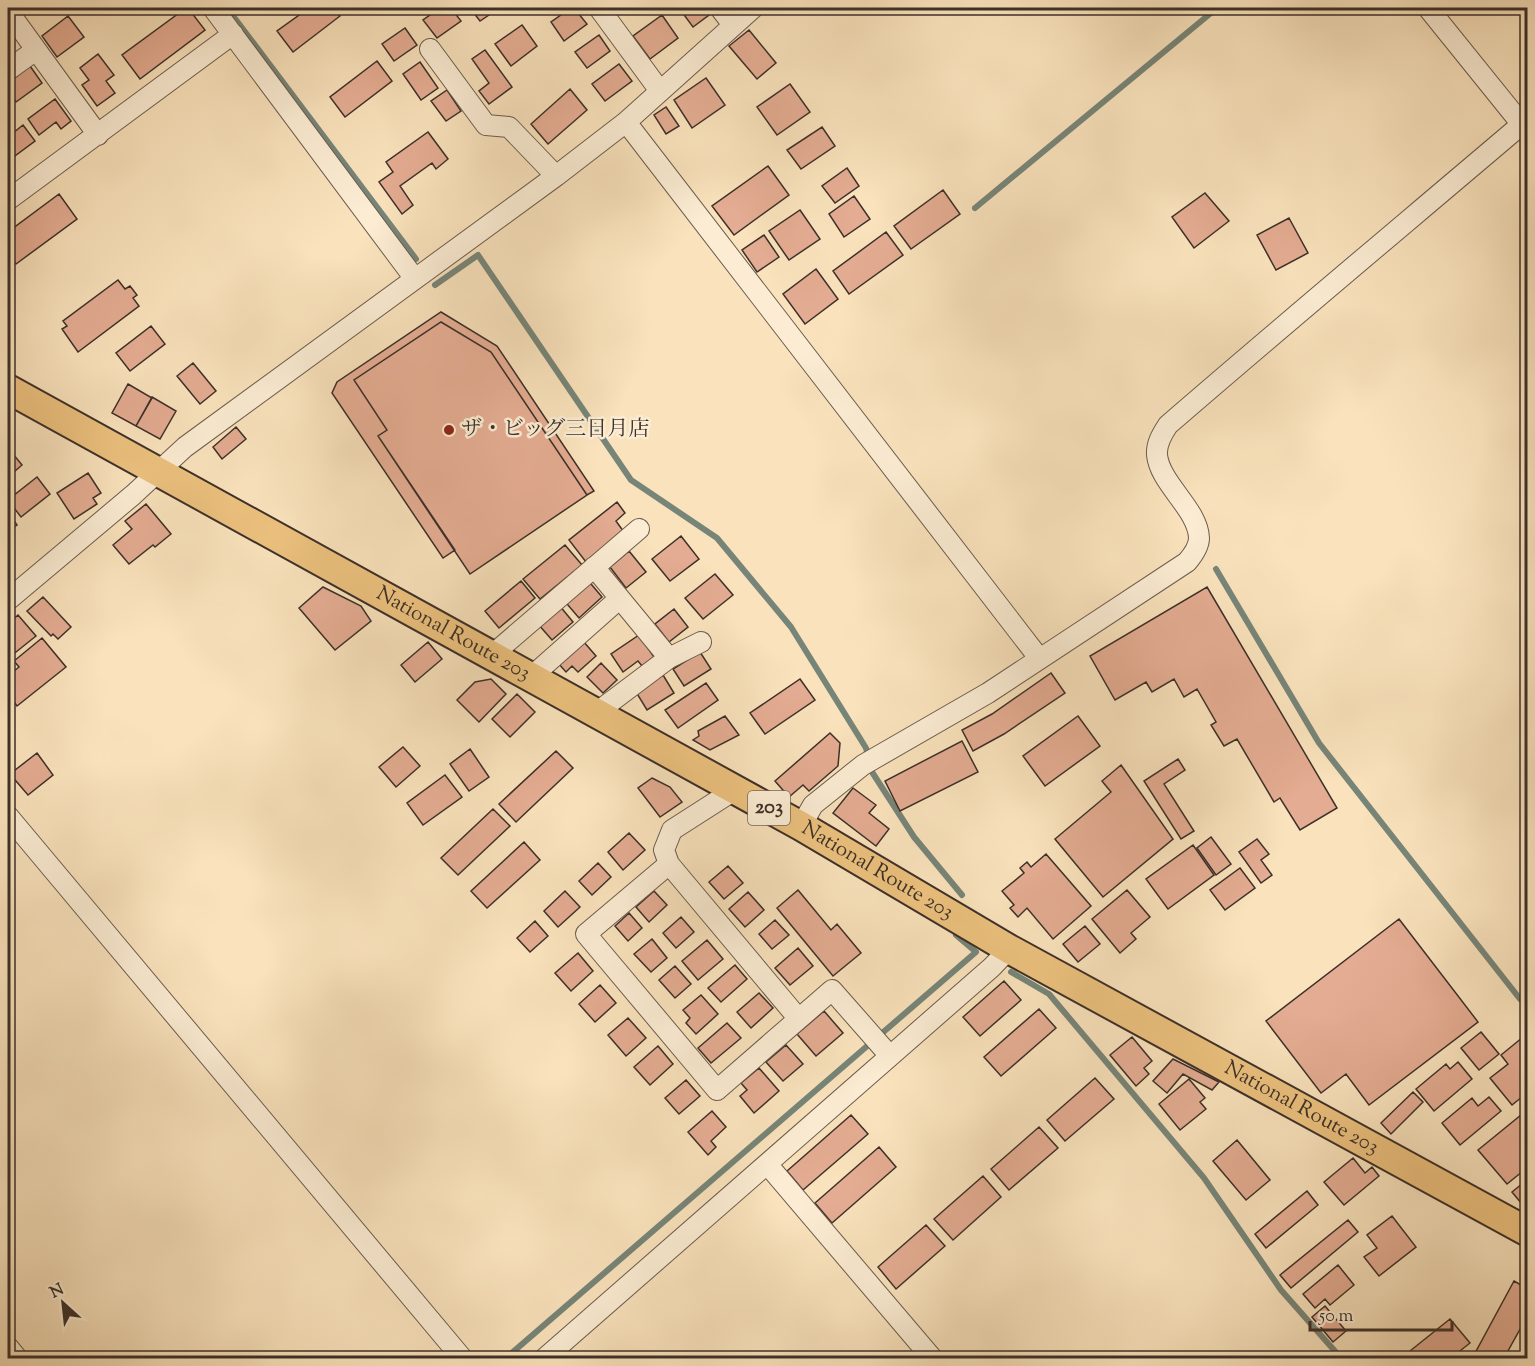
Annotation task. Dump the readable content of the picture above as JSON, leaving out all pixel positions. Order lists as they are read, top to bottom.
{
  "streets": {
    "highway": ["National Route 203", "203"]
  },
  "places": ["ザ・ビッグ三日月店"],
  "scale_bar": "50 m",
  "north": "top left"
}
